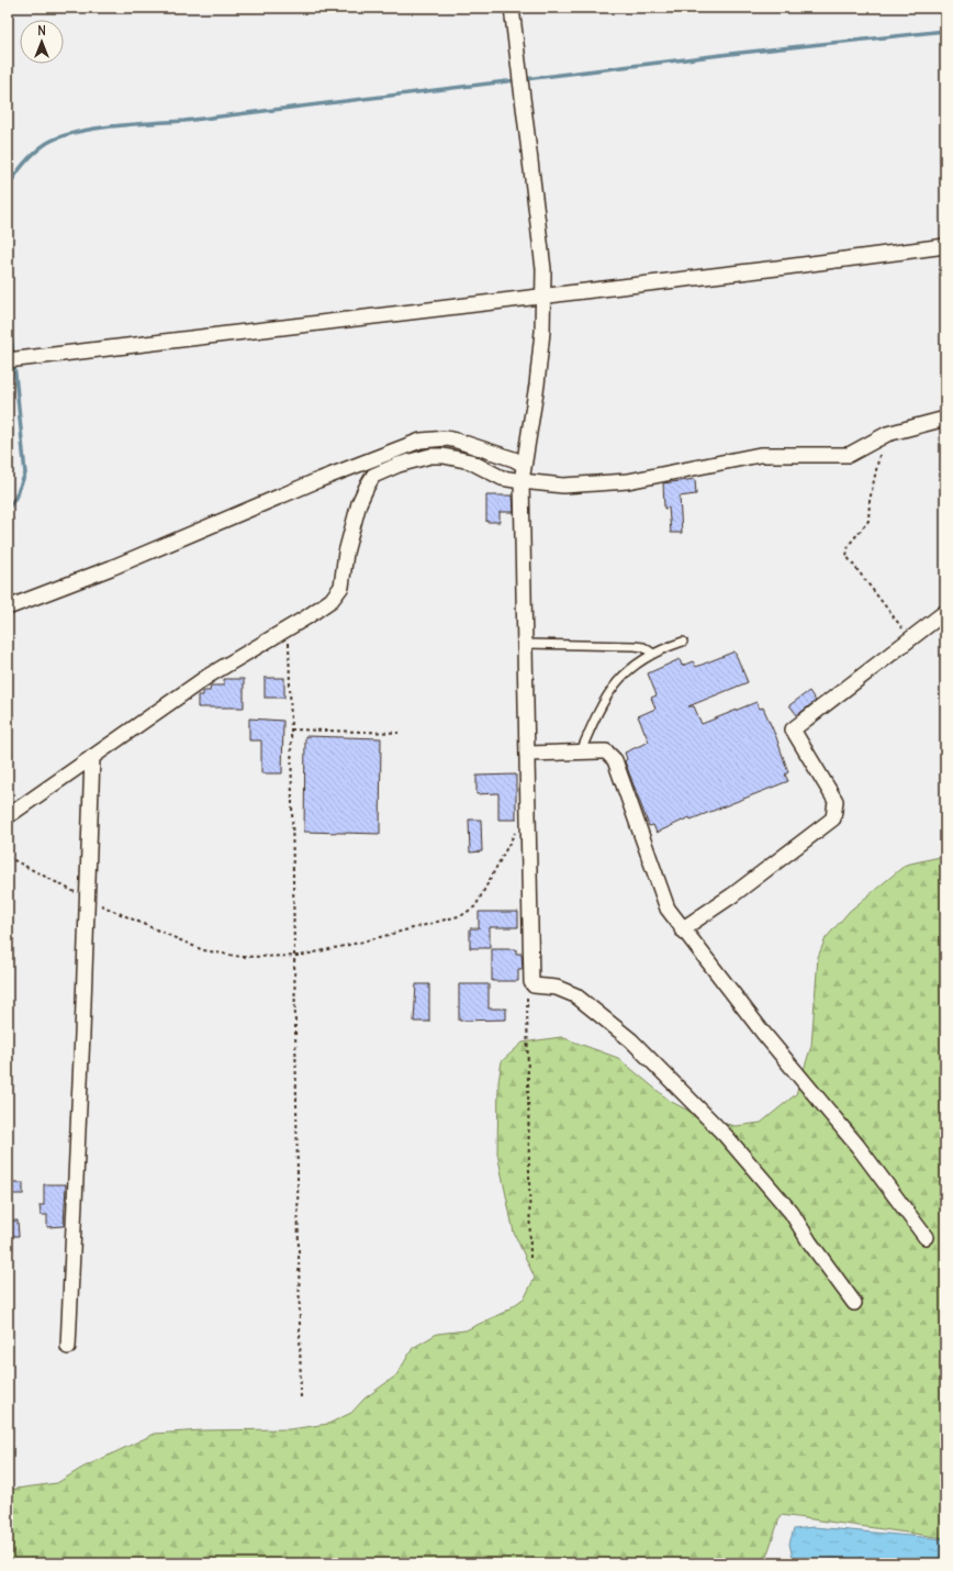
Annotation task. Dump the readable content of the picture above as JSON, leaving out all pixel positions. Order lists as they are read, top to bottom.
{
  "north": "top"
}
